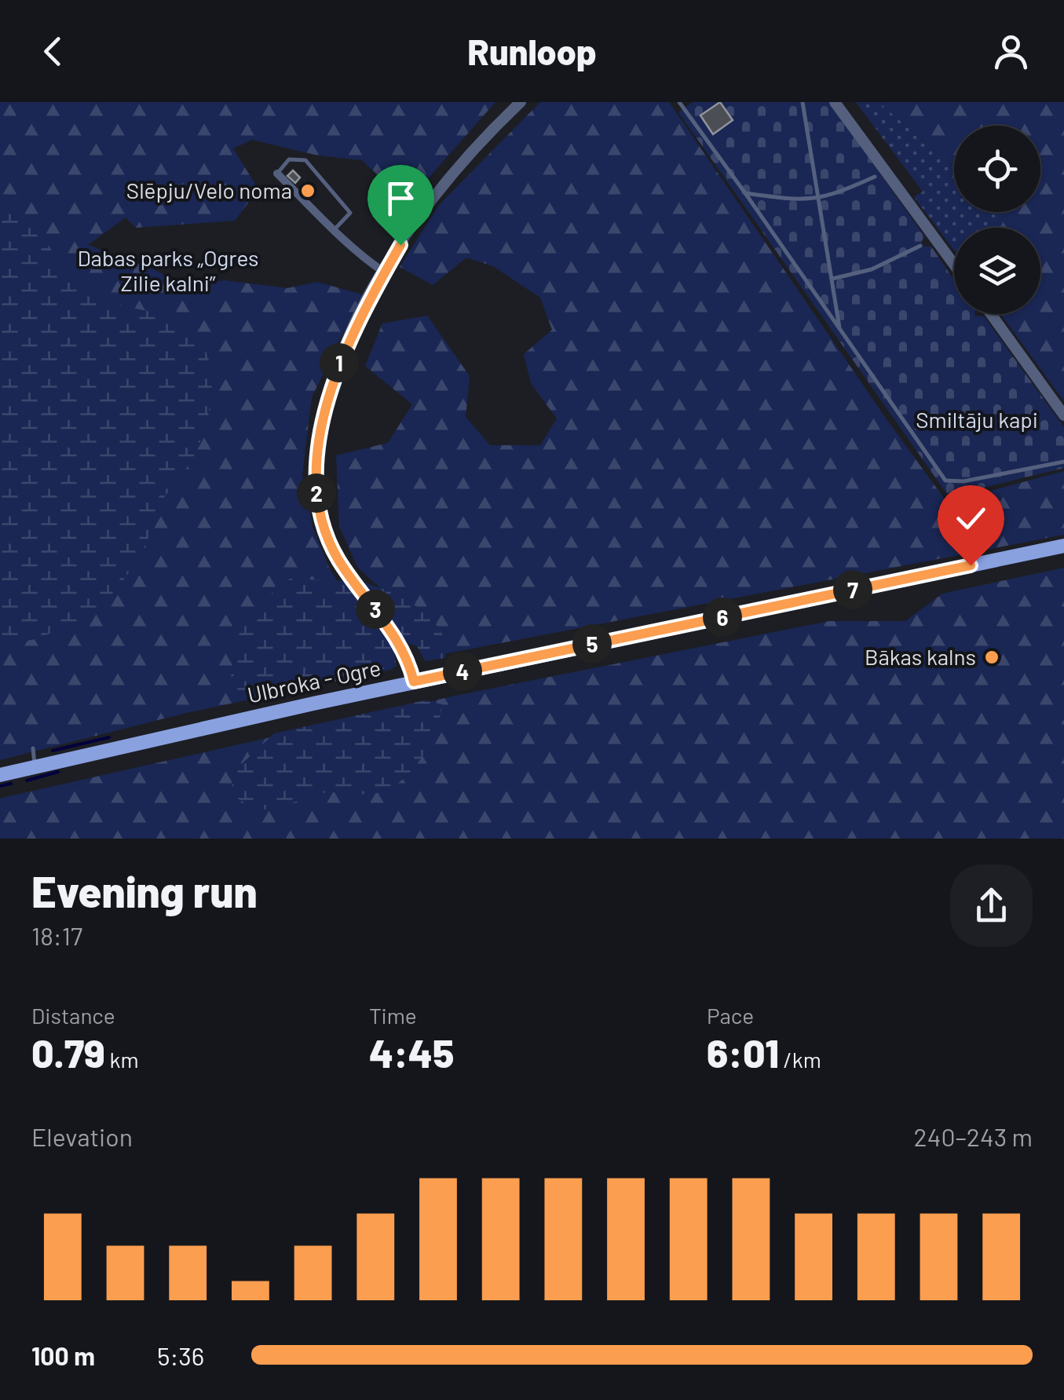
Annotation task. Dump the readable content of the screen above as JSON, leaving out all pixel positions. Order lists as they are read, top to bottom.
{
  "streets": {
    "main road": ["Ulbroka - Ogre"]
  },
  "parks": ["Dabas parks „Ogres Zilie kalni”", "Smiltāju kapi"],
  "places": ["Slēpju/Velo noma", "Bākas kalns"],
  "page": {
    "header": "Runloop",
    "pins": [
      "1",
      "2",
      "7",
      "3",
      "6",
      "5",
      "4"
    ],
    "heading": ["Evening run", "18:17"],
    "stats": [
      ["Distance", "0.79 km"],
      ["Time", "4:45"],
      ["Pace", "6:01 /km"]
    ],
    "chart": ["Elevation", "240–243 m"],
    "list": [
      {
        "name": "100 m",
        "note": "5:36"
      }
    ]
  }
}
